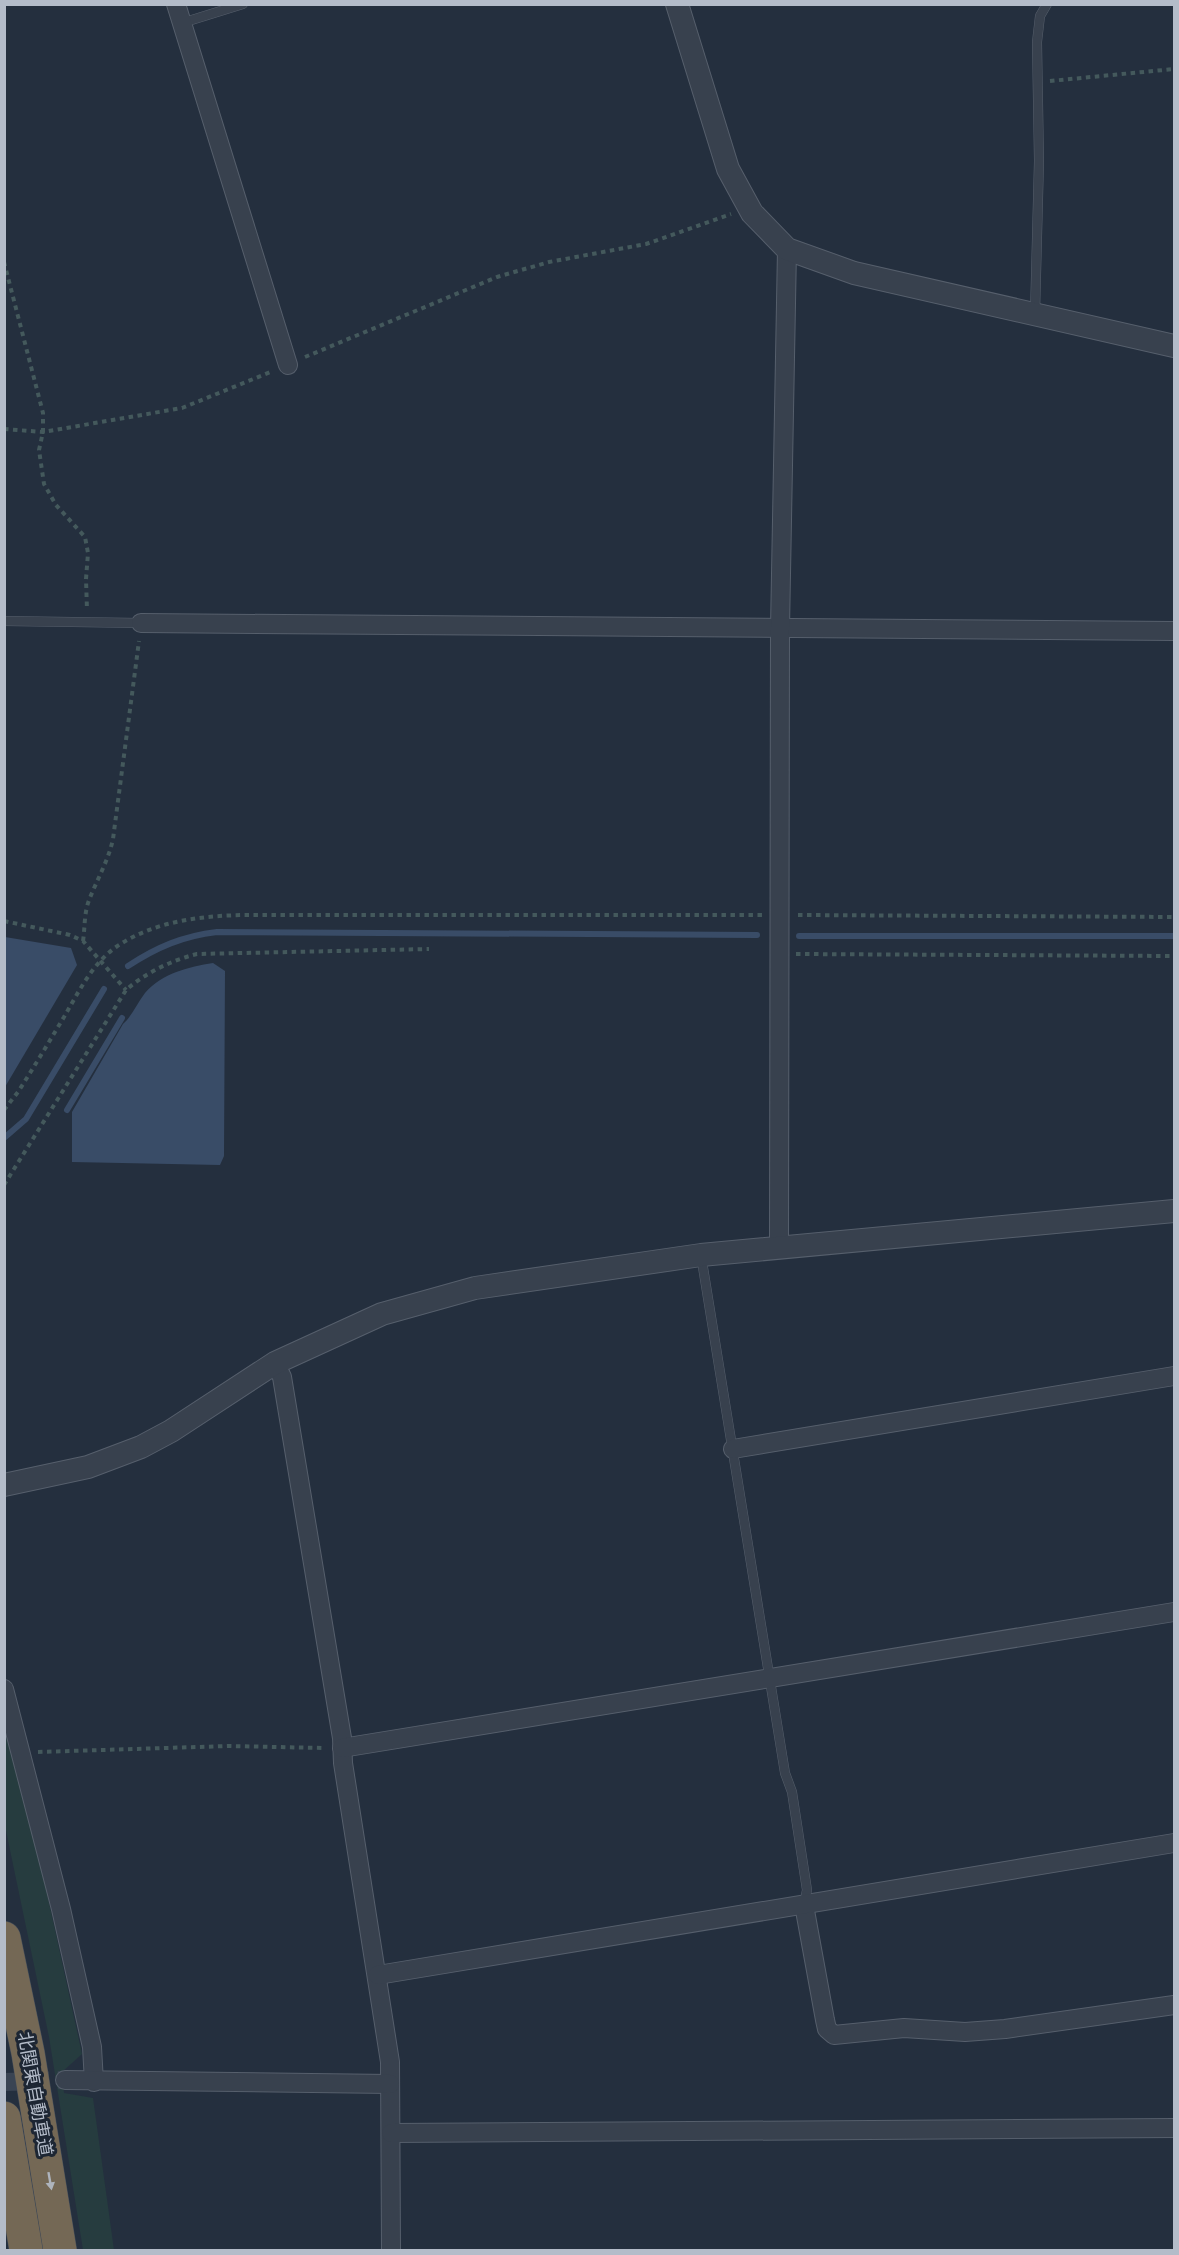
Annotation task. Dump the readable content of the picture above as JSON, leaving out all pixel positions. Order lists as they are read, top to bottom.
{
  "streets": {
    "highway": ["北関東自動車道"]
  }
}
